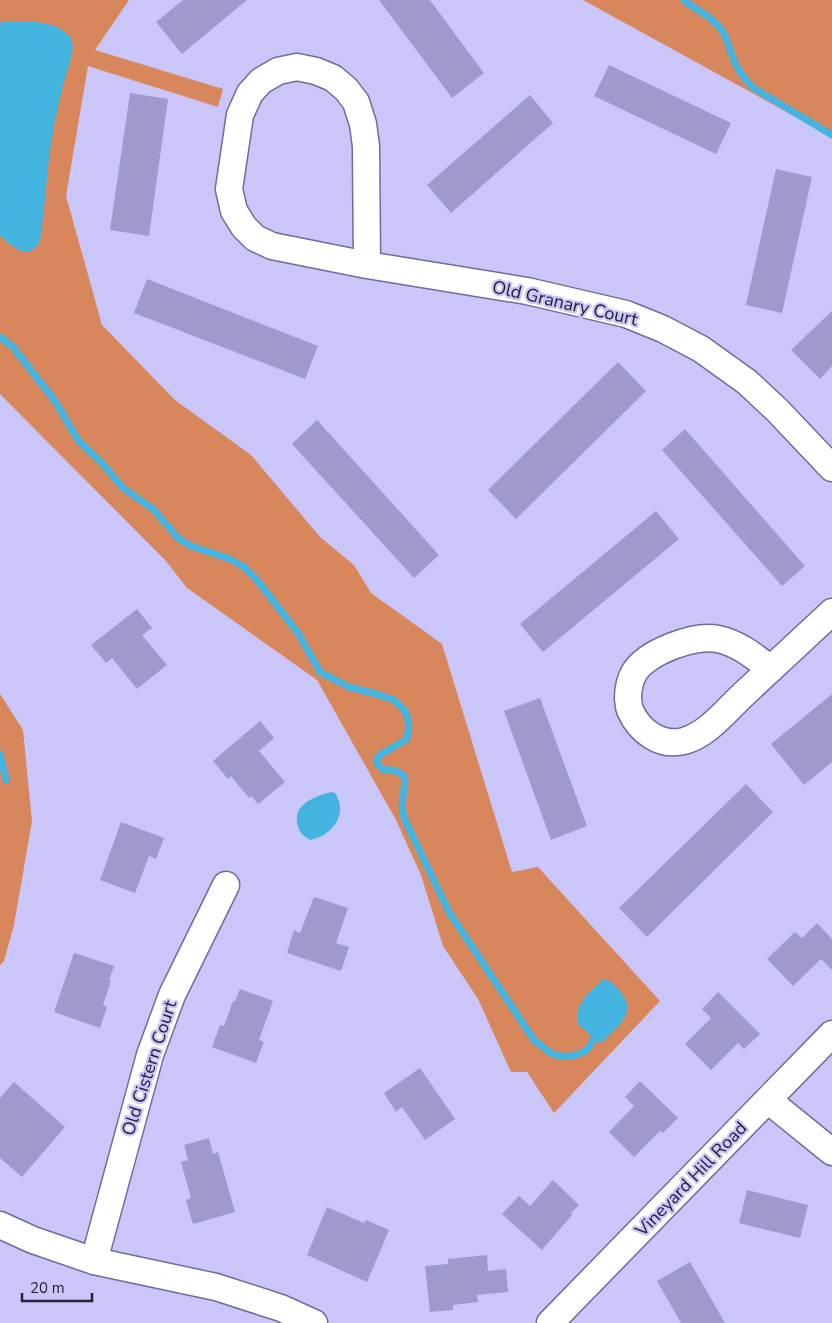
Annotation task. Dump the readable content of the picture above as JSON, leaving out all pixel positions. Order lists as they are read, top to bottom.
{
  "streets": {
    "street": ["Old Granary Court", "Old Cistern Court", "Vineyard Hill Road"]
  },
  "scale_bar": "20 m"
}
